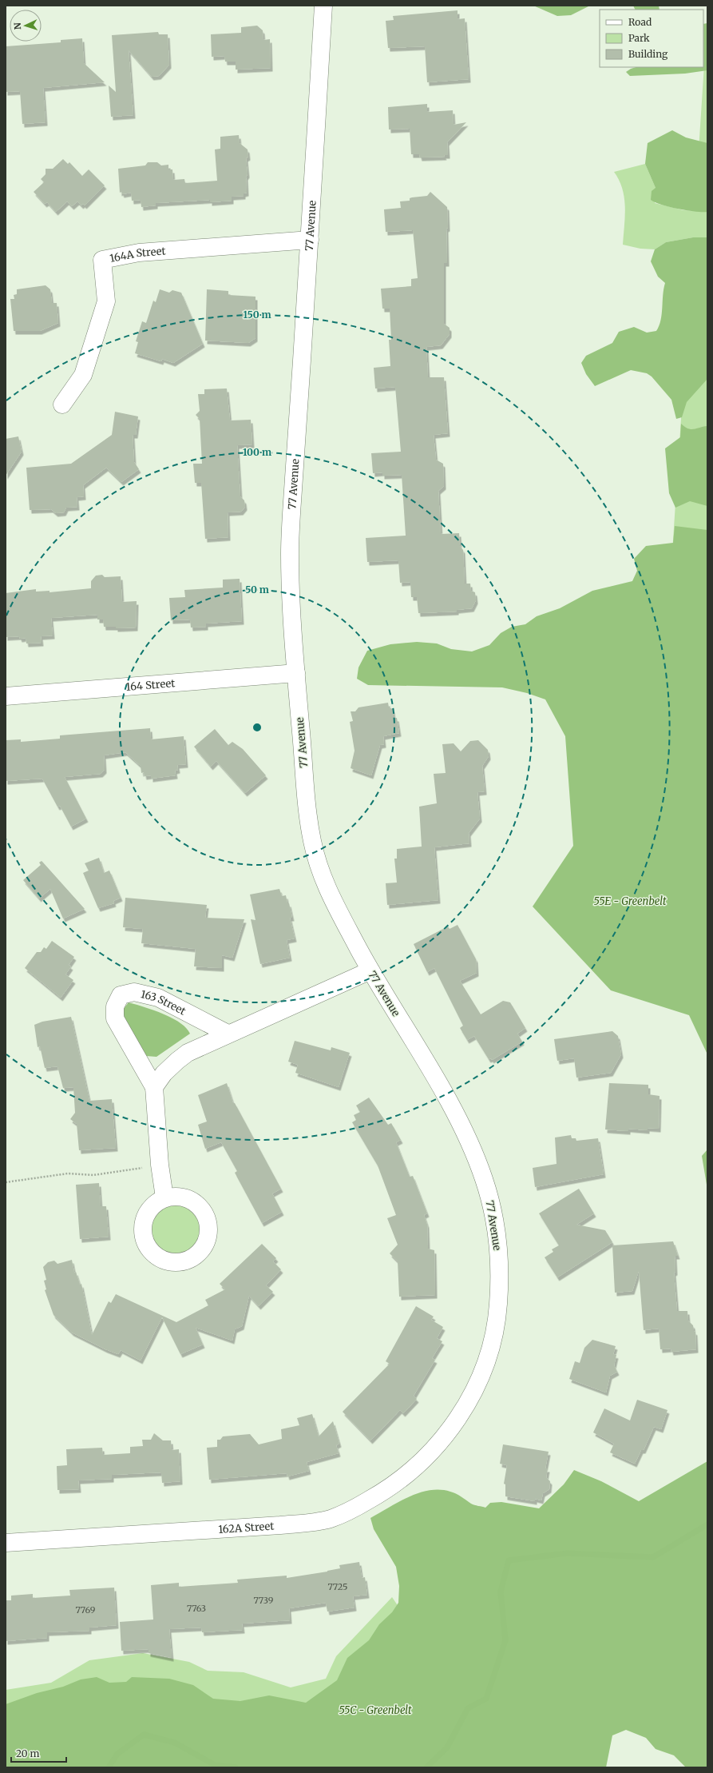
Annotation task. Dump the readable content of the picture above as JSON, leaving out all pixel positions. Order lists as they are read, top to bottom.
{
  "streets": {
    "street": [
      "77 Avenue",
      "164A Street",
      "164 Street",
      "163 Street",
      "162A Street"
    ]
  },
  "crossings": [
    ["77 Avenue", "164A Street"],
    ["77 Avenue", "164 Street"],
    ["77 Avenue", "162A Street"]
  ],
  "parks": ["55E - Greenbelt", "55C - Greenbelt"],
  "house_numbers": [
    "7725",
    "7739",
    "7763",
    "7769"
  ],
  "legend": ["Road", "Park", "Building"],
  "scale_bar": "20 m",
  "north": "left",
  "rings": ["150 m", "100 m", "50 m"]
}
